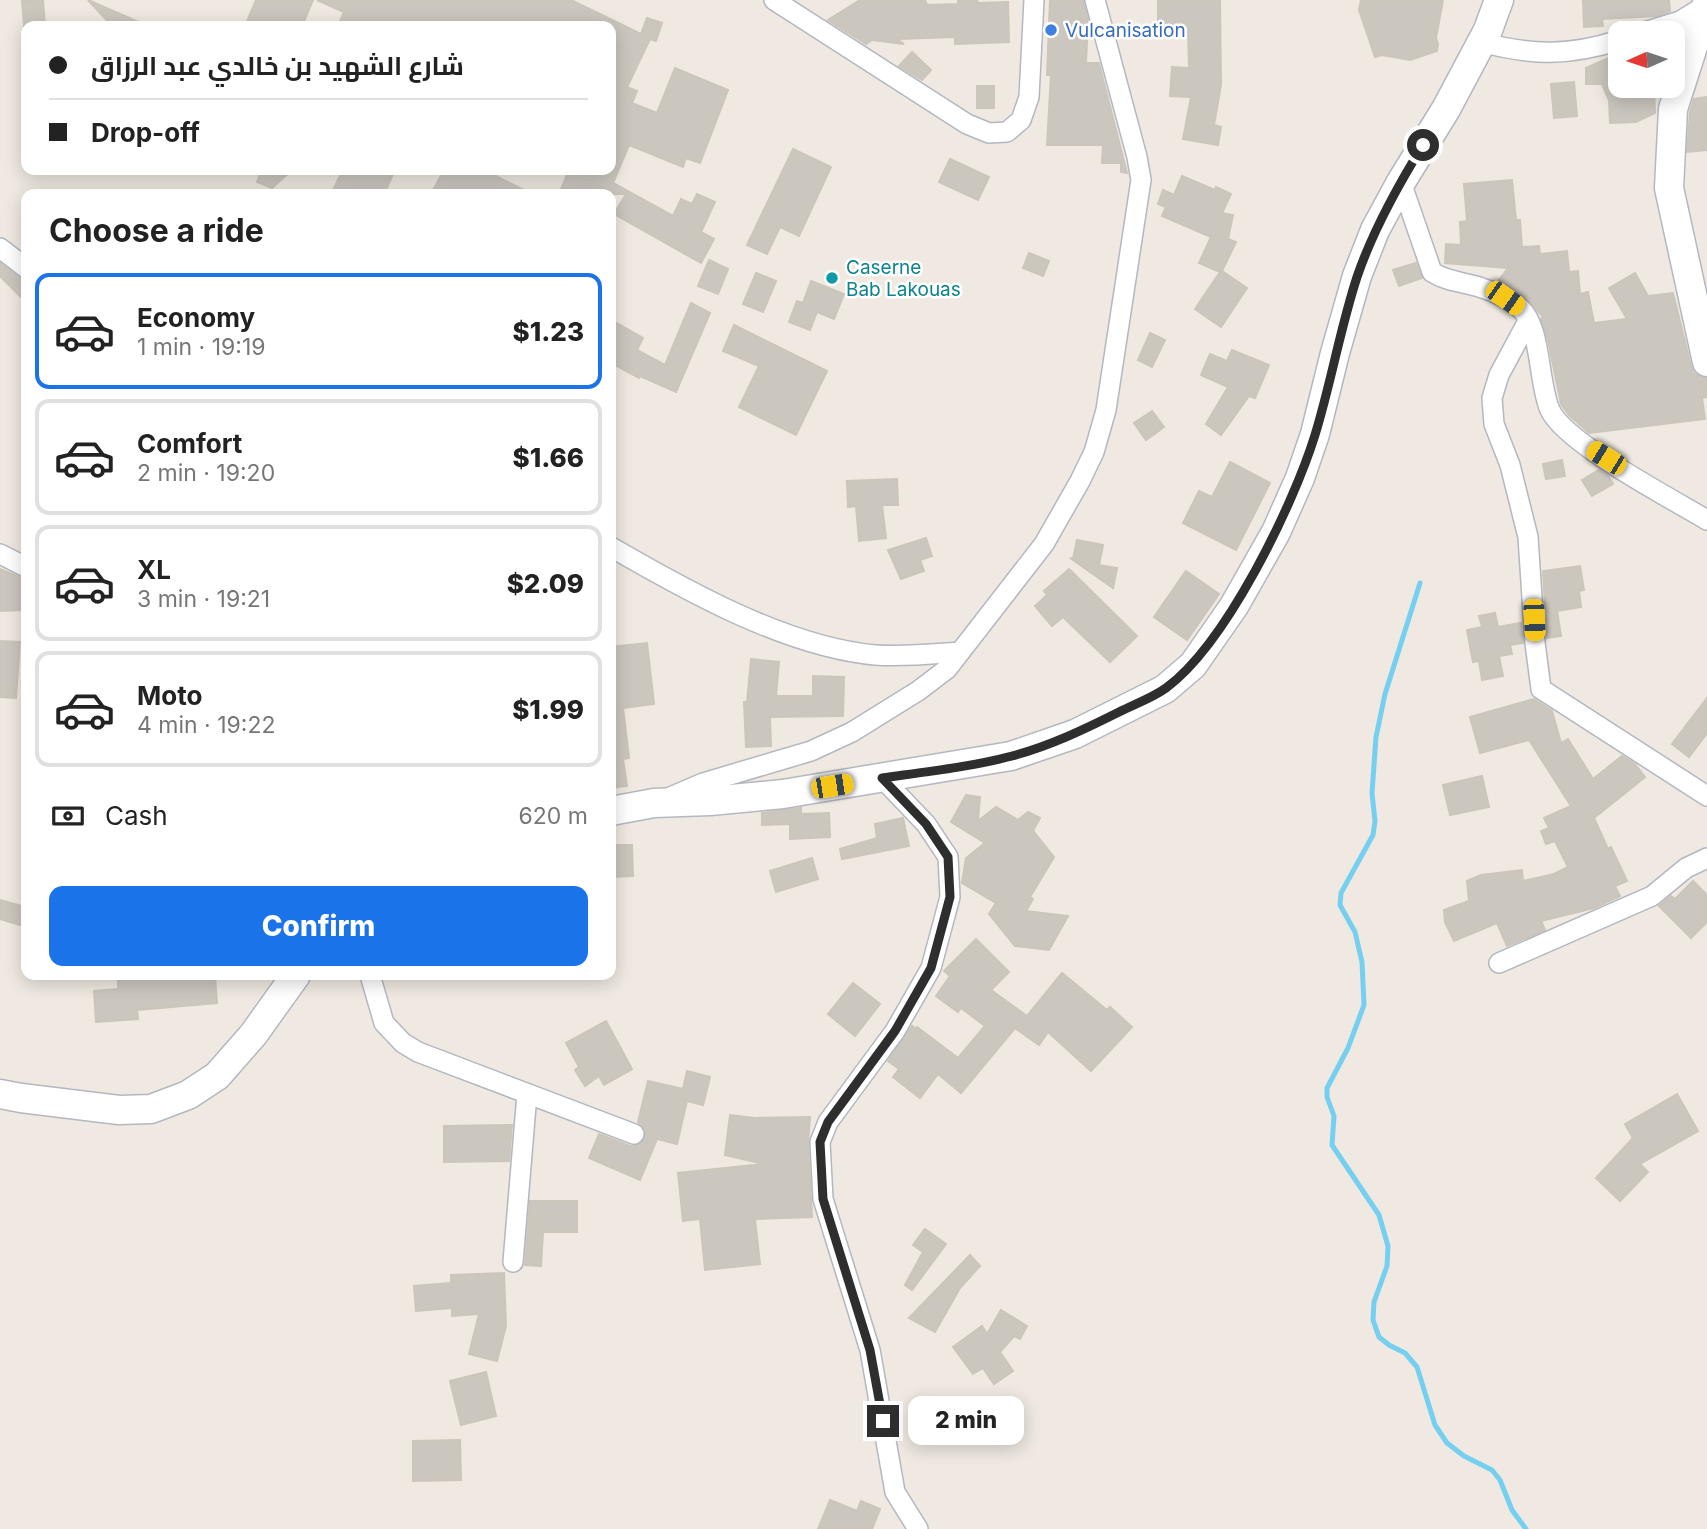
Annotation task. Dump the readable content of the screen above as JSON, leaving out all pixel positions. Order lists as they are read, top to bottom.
{
  "places": ["Vulcanisation", "Caserne Bab Lakouas"],
  "north": "left",
  "page": {
    "banner": ["شارع الشهيد بن خالدي عبد الرزاق", "Drop-off"],
    "heading": "Choose a ride",
    "list": [
      {
        "name": "Economy",
        "note": "1 min · 19:19",
        "value": "$1.23"
      },
      {
        "name": "Comfort",
        "note": "2 min · 19:20",
        "value": "$1.66"
      },
      {
        "name": "XL",
        "note": "3 min · 19:21",
        "value": "$2.09"
      },
      {
        "name": "Moto",
        "note": "4 min · 19:22",
        "value": "$1.99"
      }
    ],
    "pay": ["Cash", "620 m"],
    "buttons": "Confirm",
    "bubble": "2 min"
  }
}
